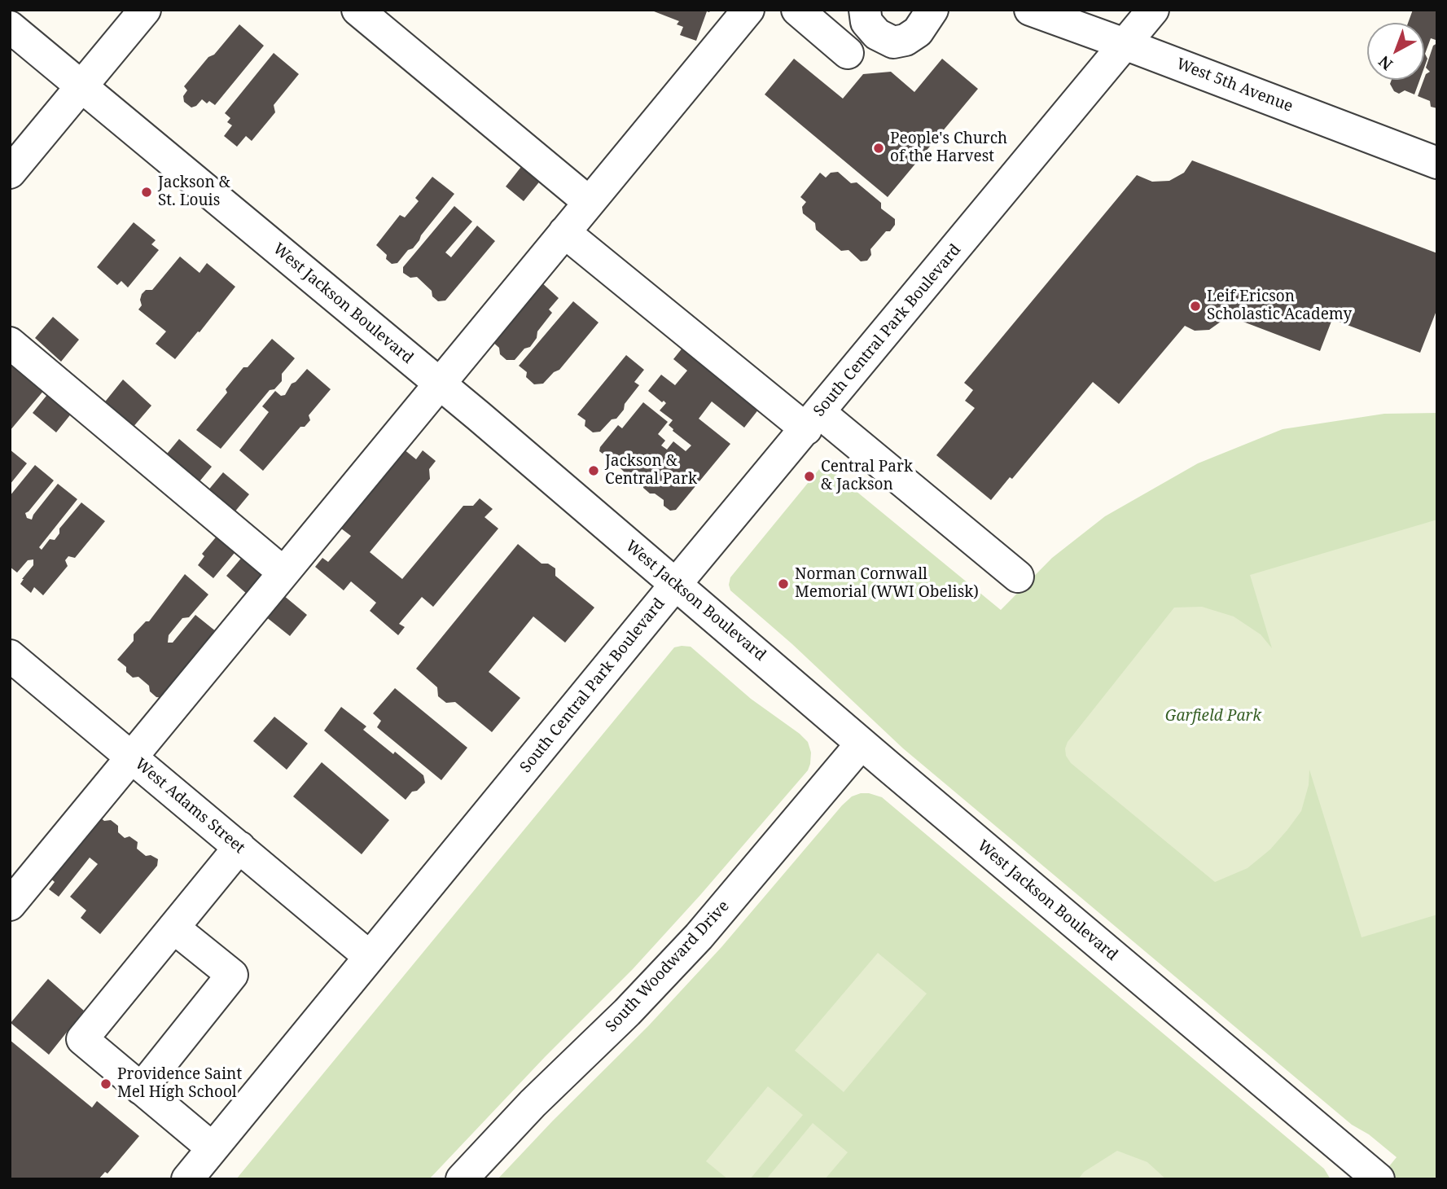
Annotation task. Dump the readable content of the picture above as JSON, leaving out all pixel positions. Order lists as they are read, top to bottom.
{
  "streets": {
    "street": [
      "West 5th Avenue",
      "West Jackson Boulevard",
      "South Central Park Boulevard",
      "West Adams Street",
      "South Woodward Drive"
    ]
  },
  "crossings": [
    ["West 5th Avenue", "South Central Park Boulevard"],
    ["West Jackson Boulevard", "South Central Park Boulevard"],
    ["West Jackson Boulevard", "South Woodward Drive"],
    ["South Central Park Boulevard", "West Adams Street"]
  ],
  "parks": ["Garfield Park"],
  "places": [
    "People's Church of the Harvest",
    "Jackson & St. Louis",
    "Leif Ericson Scholastic Academy",
    "Jackson & Central Park",
    "Central Park & Jackson",
    "Norman Cornwall Memorial (WWI Obelisk)",
    "Providence Saint Mel High School"
  ],
  "north": "bottom left"
}
